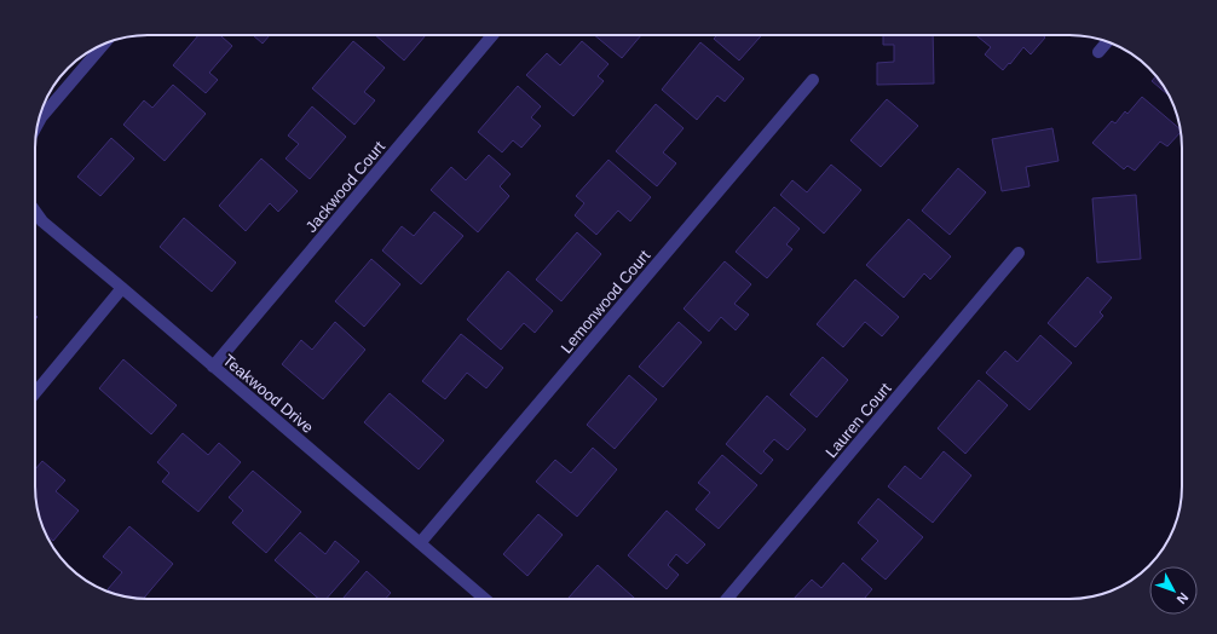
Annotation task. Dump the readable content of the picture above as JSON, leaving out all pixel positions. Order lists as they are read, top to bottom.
{
  "streets": {
    "street": [
      "Jackwood Court",
      "Lemonwood Court",
      "Teakwood Drive",
      "Lauren Court"
    ]
  },
  "crossings": [
    ["Jackwood Court", "Teakwood Drive"],
    ["Lemonwood Court", "Teakwood Drive"]
  ],
  "north": "bottom right"
}
